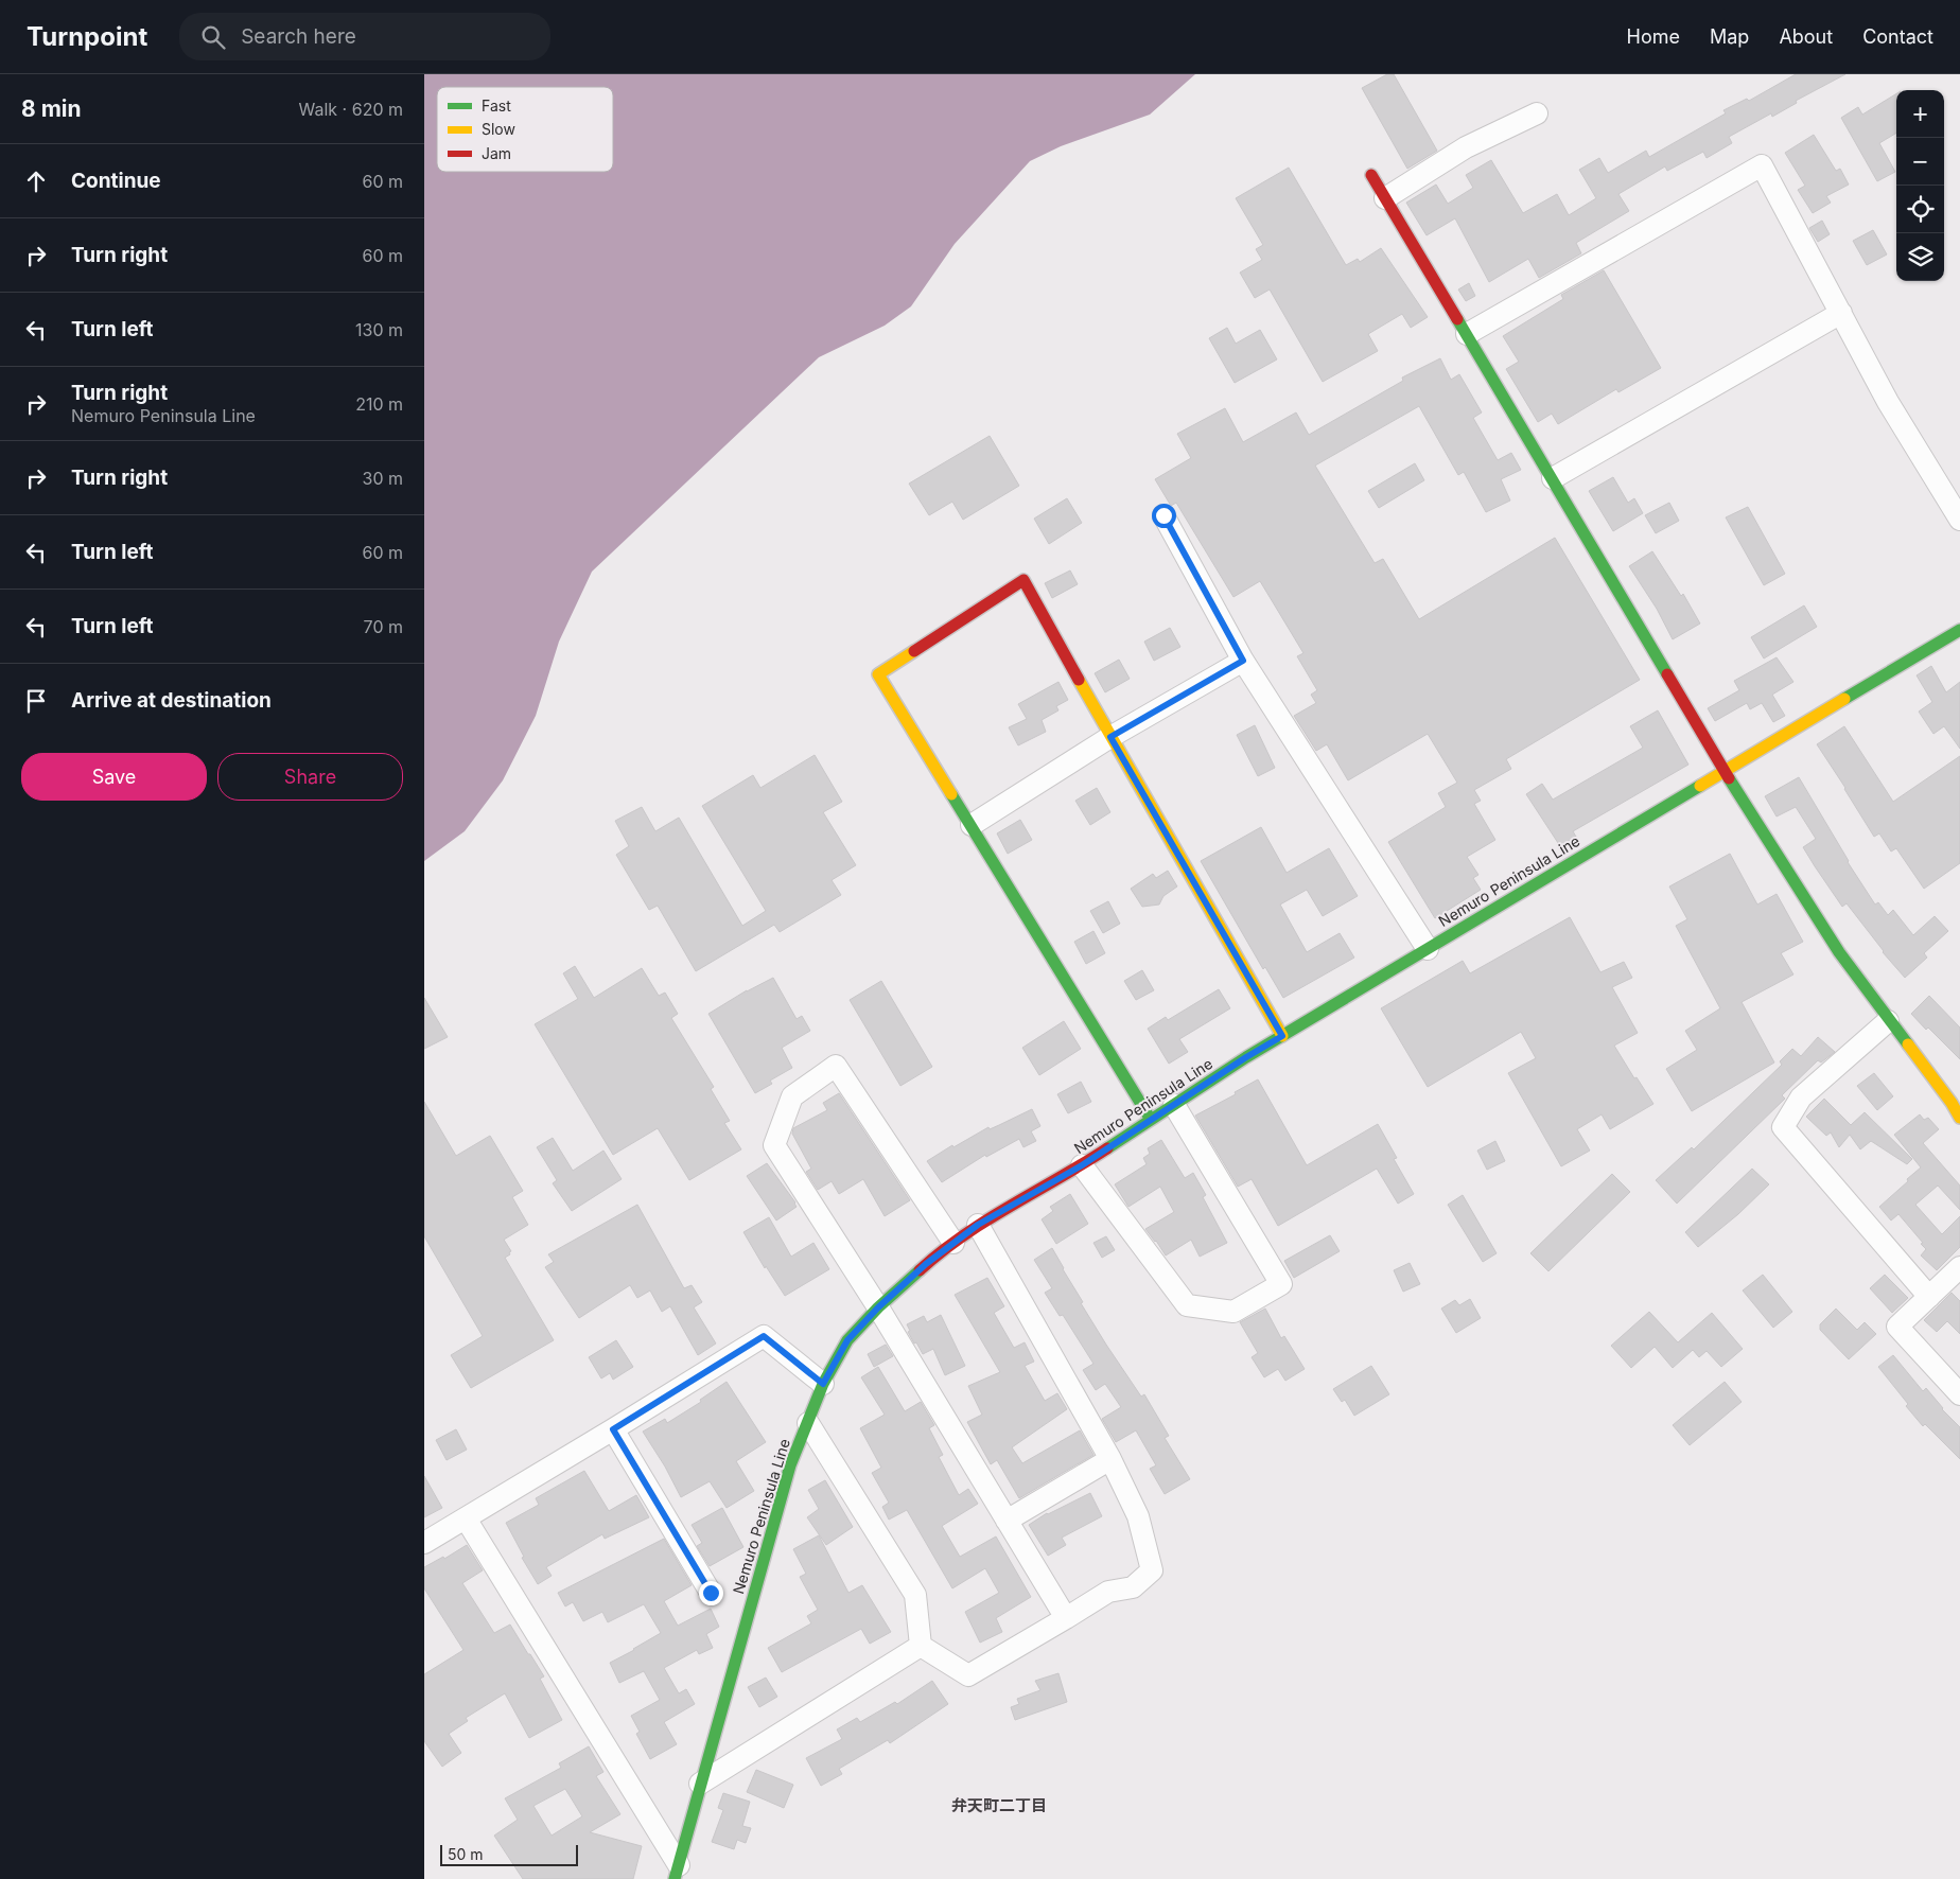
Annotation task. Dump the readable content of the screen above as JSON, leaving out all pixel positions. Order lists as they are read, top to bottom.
{
  "streets": {
    "street": ["Nemuro Peninsula Line"]
  },
  "districts": ["弁天町二丁目"],
  "legend": ["Fast", "Slow", "Jam"],
  "scale_bar": "50 m",
  "page": {
    "header": "Turnpoint",
    "search": "Search here",
    "nav": [
      "Home",
      "Map",
      "About",
      "Contact"
    ],
    "heading": ["8 min", "Walk · 620 m"],
    "map_buttons": ["+", "−"],
    "list": [
      ["Continue", "60 m"],
      ["Turn right", "60 m"],
      ["Turn left", "130 m"],
      ["Turn right", "Nemuro Peninsula Line", "210 m"],
      ["Turn right", "30 m"],
      ["Turn left", "60 m"],
      ["Turn left", "70 m"],
      "Arrive at destination"
    ],
    "buttons": ["Save", "Share"],
    "scale": "50 m"
  }
}
